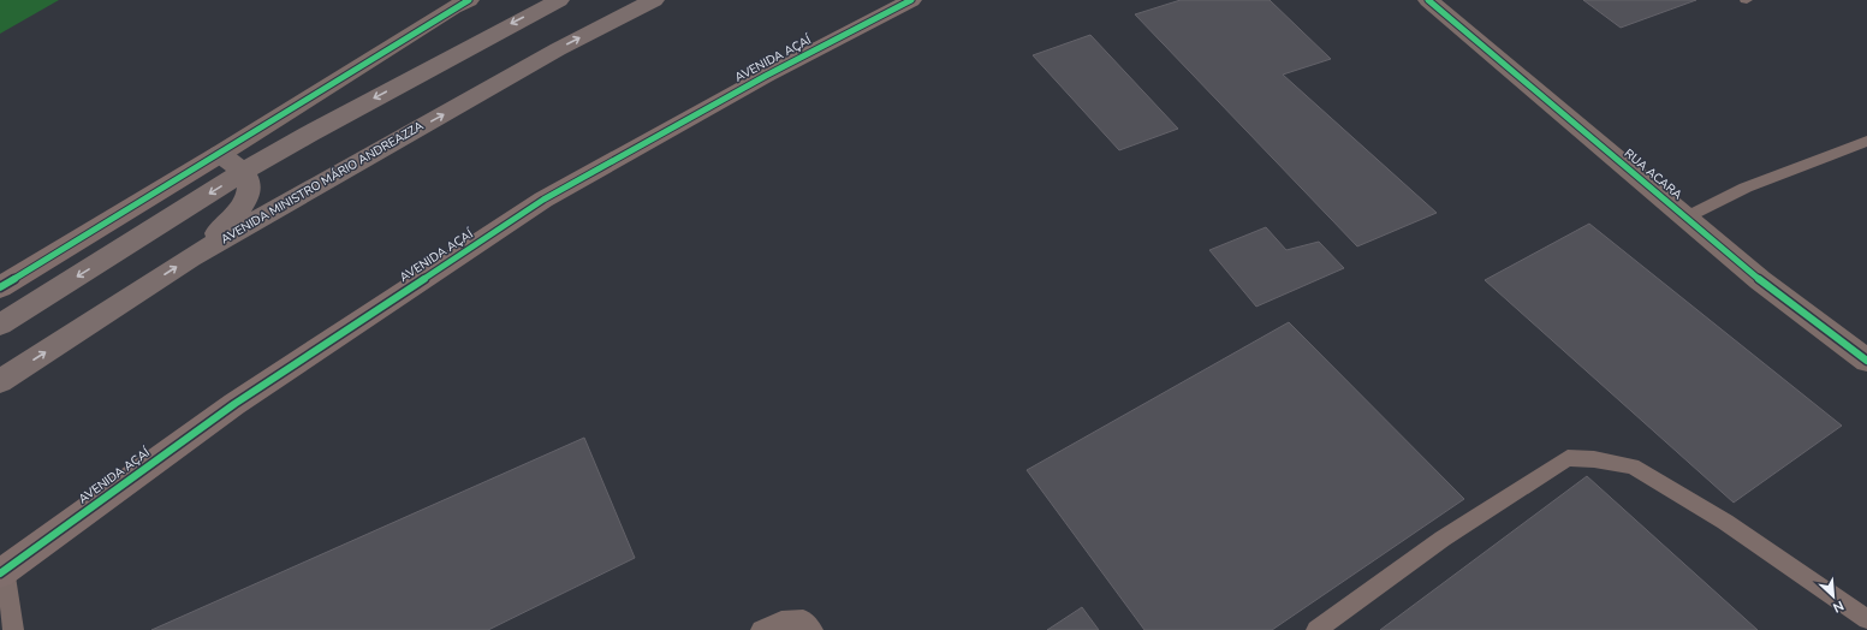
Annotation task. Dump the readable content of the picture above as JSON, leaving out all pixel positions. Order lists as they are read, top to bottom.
{
  "streets": {
    "main road": ["AVENIDA MINISTRO MÁRIO ANDREAZZA"],
    "street": ["AVENIDA AÇAÍ", "RUA ACARA"]
  },
  "north": "bottom right"
}
